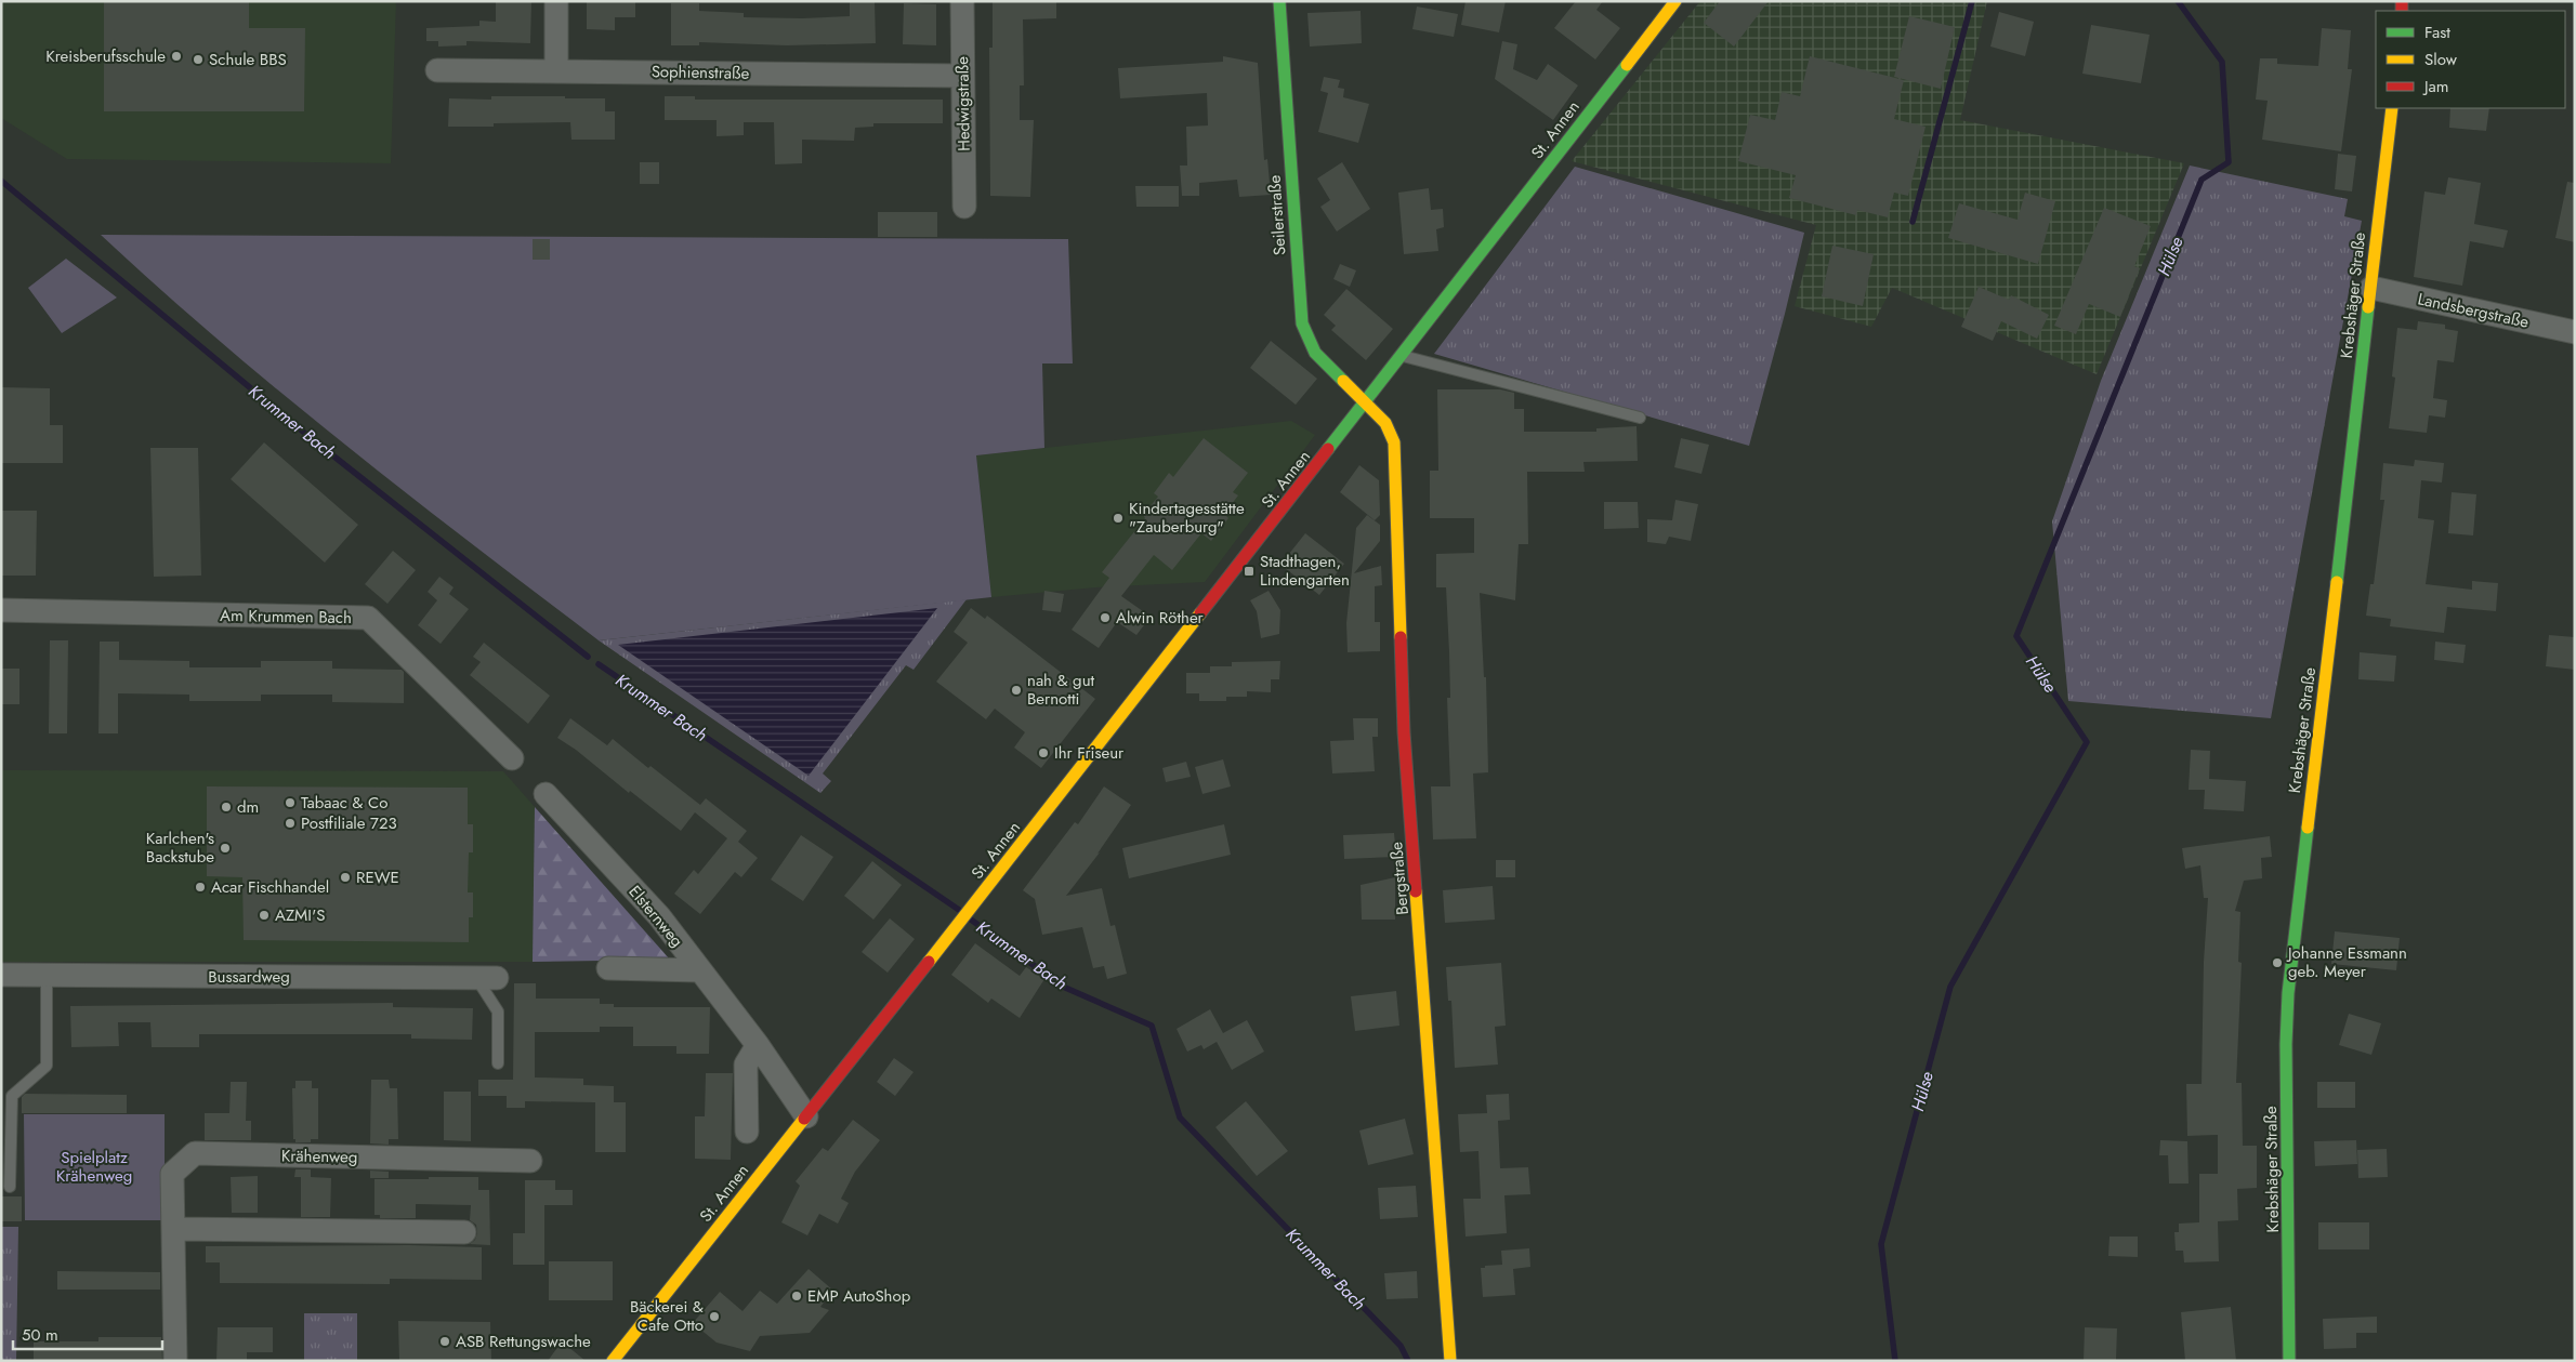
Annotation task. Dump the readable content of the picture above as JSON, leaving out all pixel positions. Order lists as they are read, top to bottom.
{
  "streets": {
    "street": [
      "Sophienstraße",
      "Hedwigstraße",
      "St. Annen",
      "Seilerstraße",
      "Krebshäger Straße",
      "Landsbergstraße",
      "Am Krummen Bach",
      "Bergstraße",
      "Elsternweg",
      "Bussardweg",
      "Krähenweg"
    ]
  },
  "crossings": [
    ["Sophienstraße", "Hedwigstraße"],
    ["St. Annen", "Seilerstraße"],
    ["St. Annen", "Bergstraße"],
    ["St. Annen", "Elsternweg"],
    ["Seilerstraße", "Bergstraße"],
    ["Krebshäger Straße", "Landsbergstraße"]
  ],
  "water": ["Hülse", "Krummer Bach"],
  "parks": ["Spielplatz Krähenweg"],
  "places": {
    "other": [
      "Kreisberufsschule",
      "Schule BBS",
      "Kindertagesstätte \"Zauberburg\"",
      "Alwin Röther",
      "nah & gut Bernotti",
      "Ihr Friseur",
      "Tabaac & Co",
      "dm",
      "Postfiliale 723",
      "Karlchen's Backstube",
      "REWE",
      "Acar Fischhandel",
      "AZMI'S",
      "Johanne Essmann geb. Meyer",
      "EMP AutoShop",
      "Bäckerei & Cafe Otto",
      "ASB Rettungswache"
    ],
    "transit": ["Stadthagen, Lindengarten"]
  },
  "legend": ["Fast", "Slow", "Jam"],
  "scale_bar": "50 m"
}
